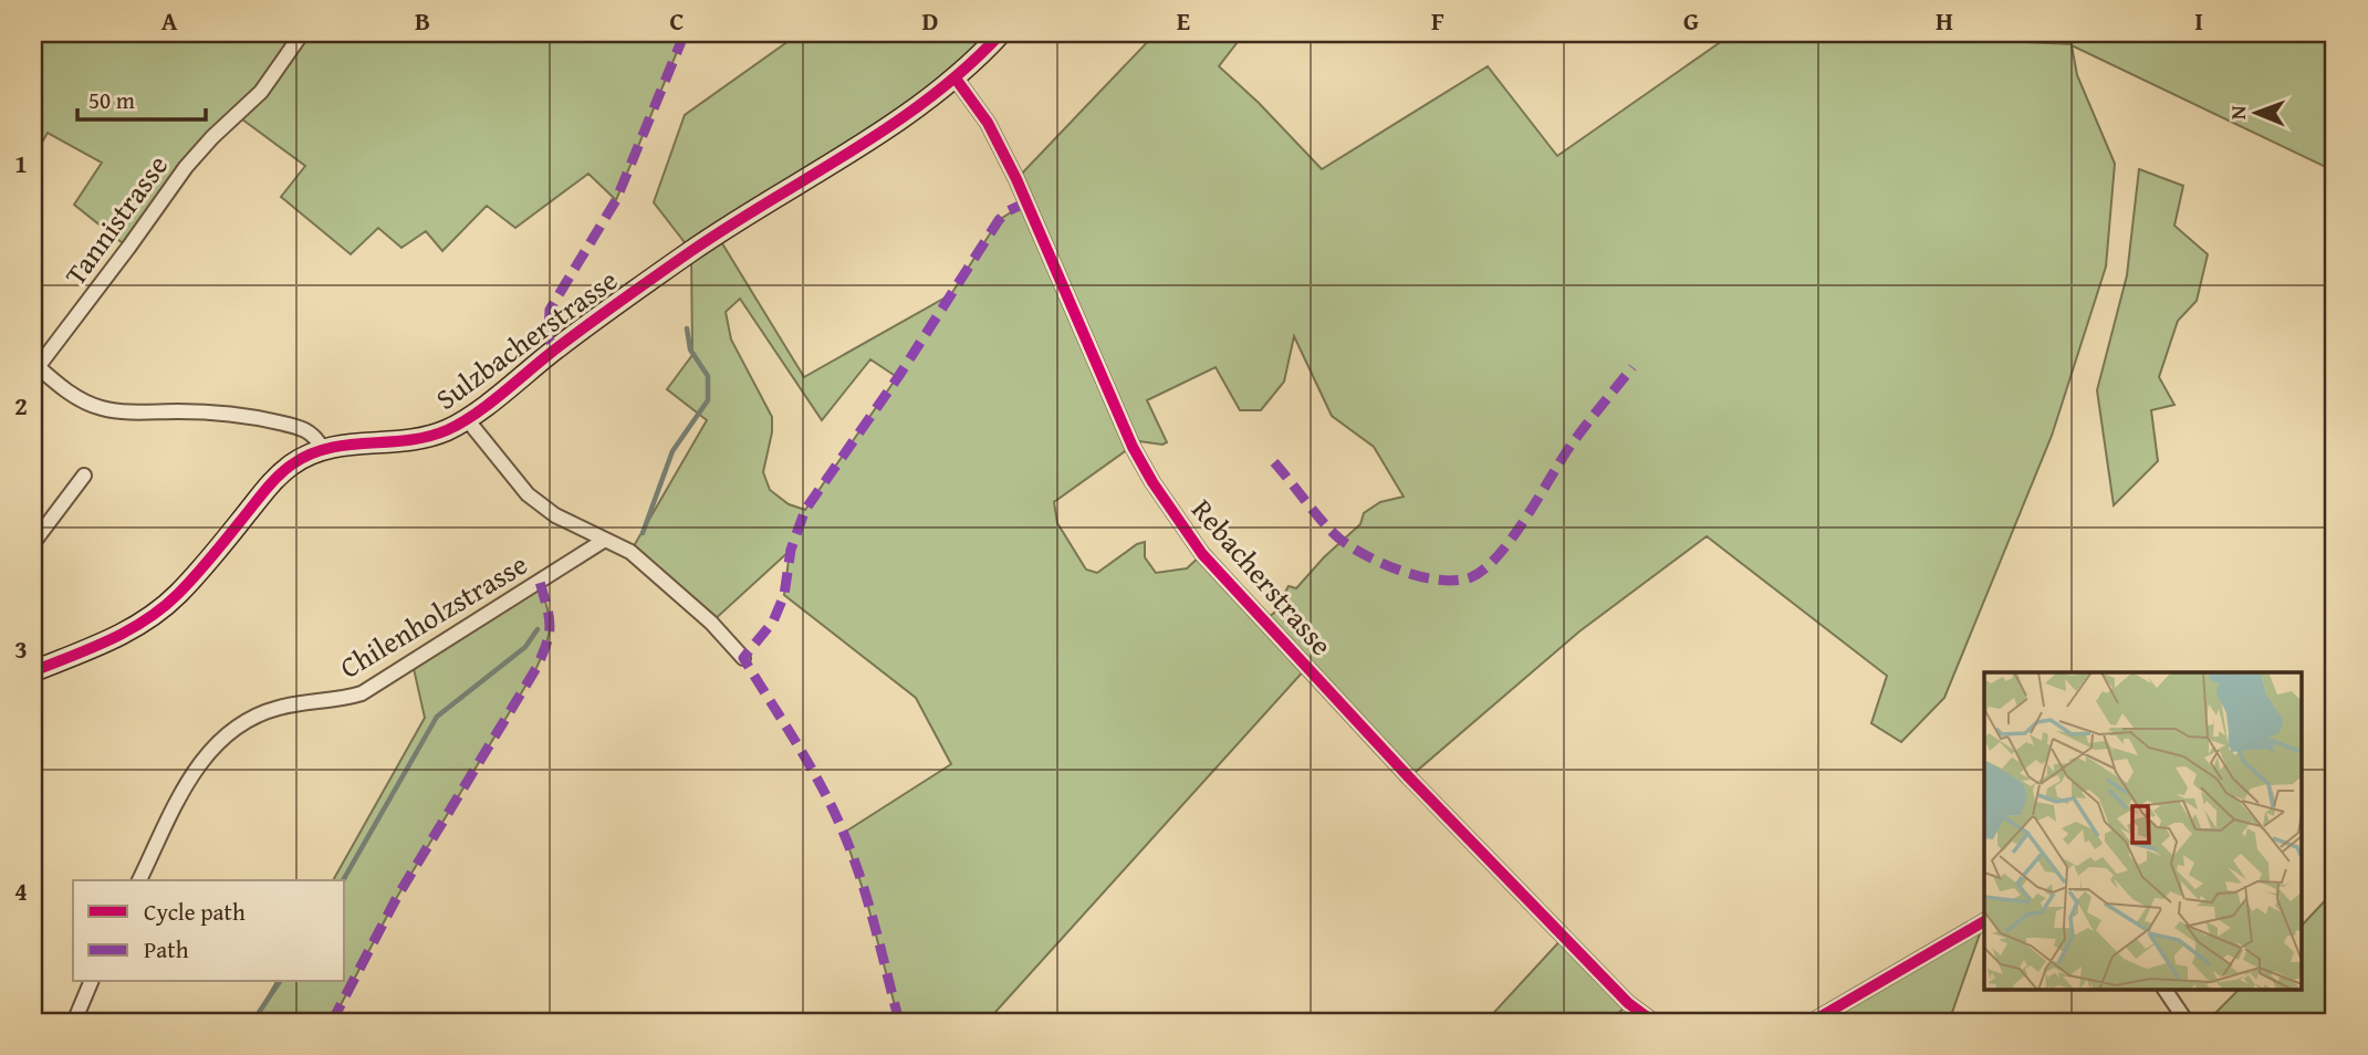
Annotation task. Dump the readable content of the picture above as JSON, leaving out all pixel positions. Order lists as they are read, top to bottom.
{
  "streets": {
    "street": [
      "Tannistrasse",
      "Sulzbacherstrasse",
      "Rebacherstrasse",
      "Chilenholzstrasse"
    ]
  },
  "crossings": [
    ["Sulzbacherstrasse", "Rebacherstrasse"]
  ],
  "legend": ["Cycle path", "Path"],
  "scale_bar": "50 m",
  "north": "left",
  "grid": {
    "columns": [
      "A",
      "B",
      "C",
      "D",
      "E",
      "F",
      "G",
      "H",
      "I"
    ],
    "rows": [
      "1",
      "2",
      "3",
      "4"
    ]
  }
}
